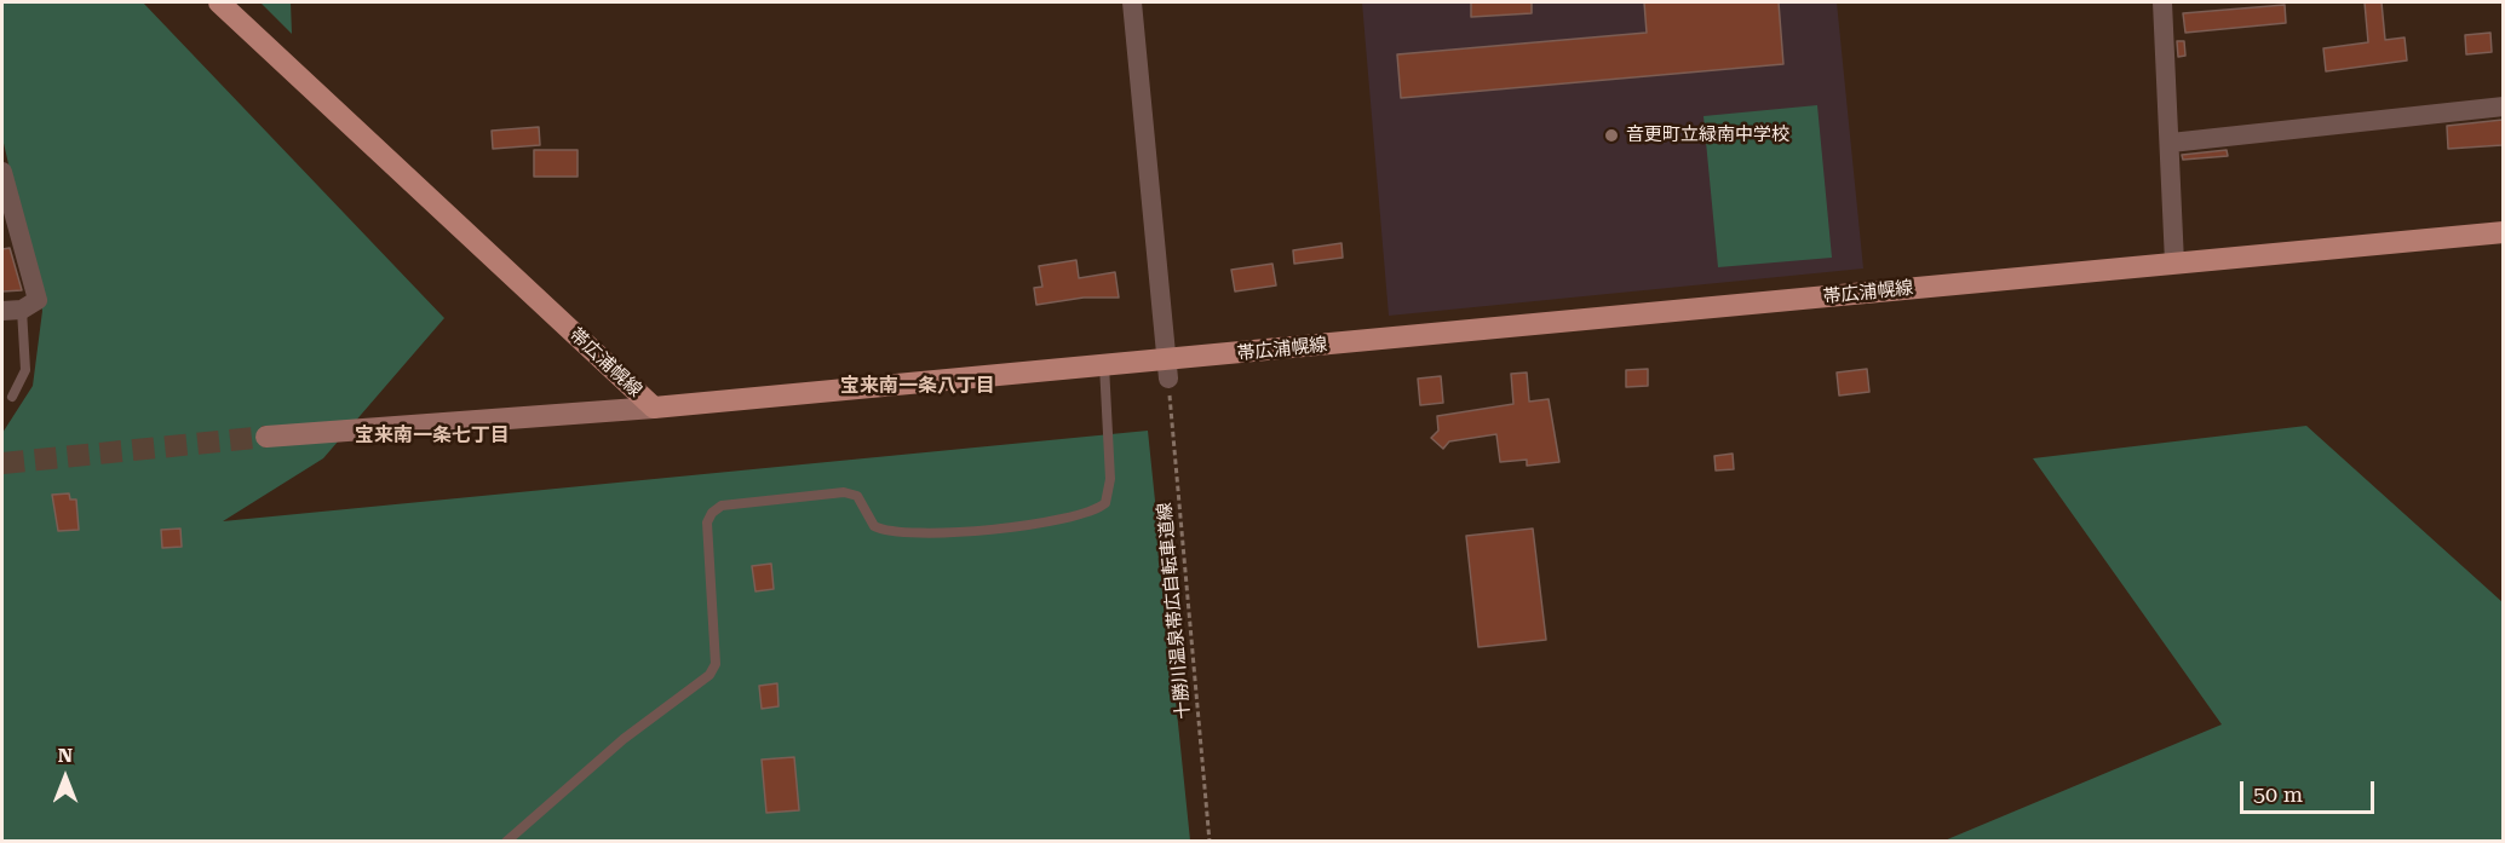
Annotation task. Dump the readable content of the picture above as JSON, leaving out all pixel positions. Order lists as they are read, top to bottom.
{
  "streets": {
    "main road": ["帯広浦幌線"],
    "path": ["十勝川温泉帯広自転車道線"]
  },
  "crossings": [
    ["帯広浦幌線", "十勝川温泉帯広自転車道線"]
  ],
  "districts": ["宝来南一条八丁目", "宝来南一条七丁目"],
  "places": ["音更町立緑南中学校"],
  "scale_bar": "50 m",
  "north": "top"
}
